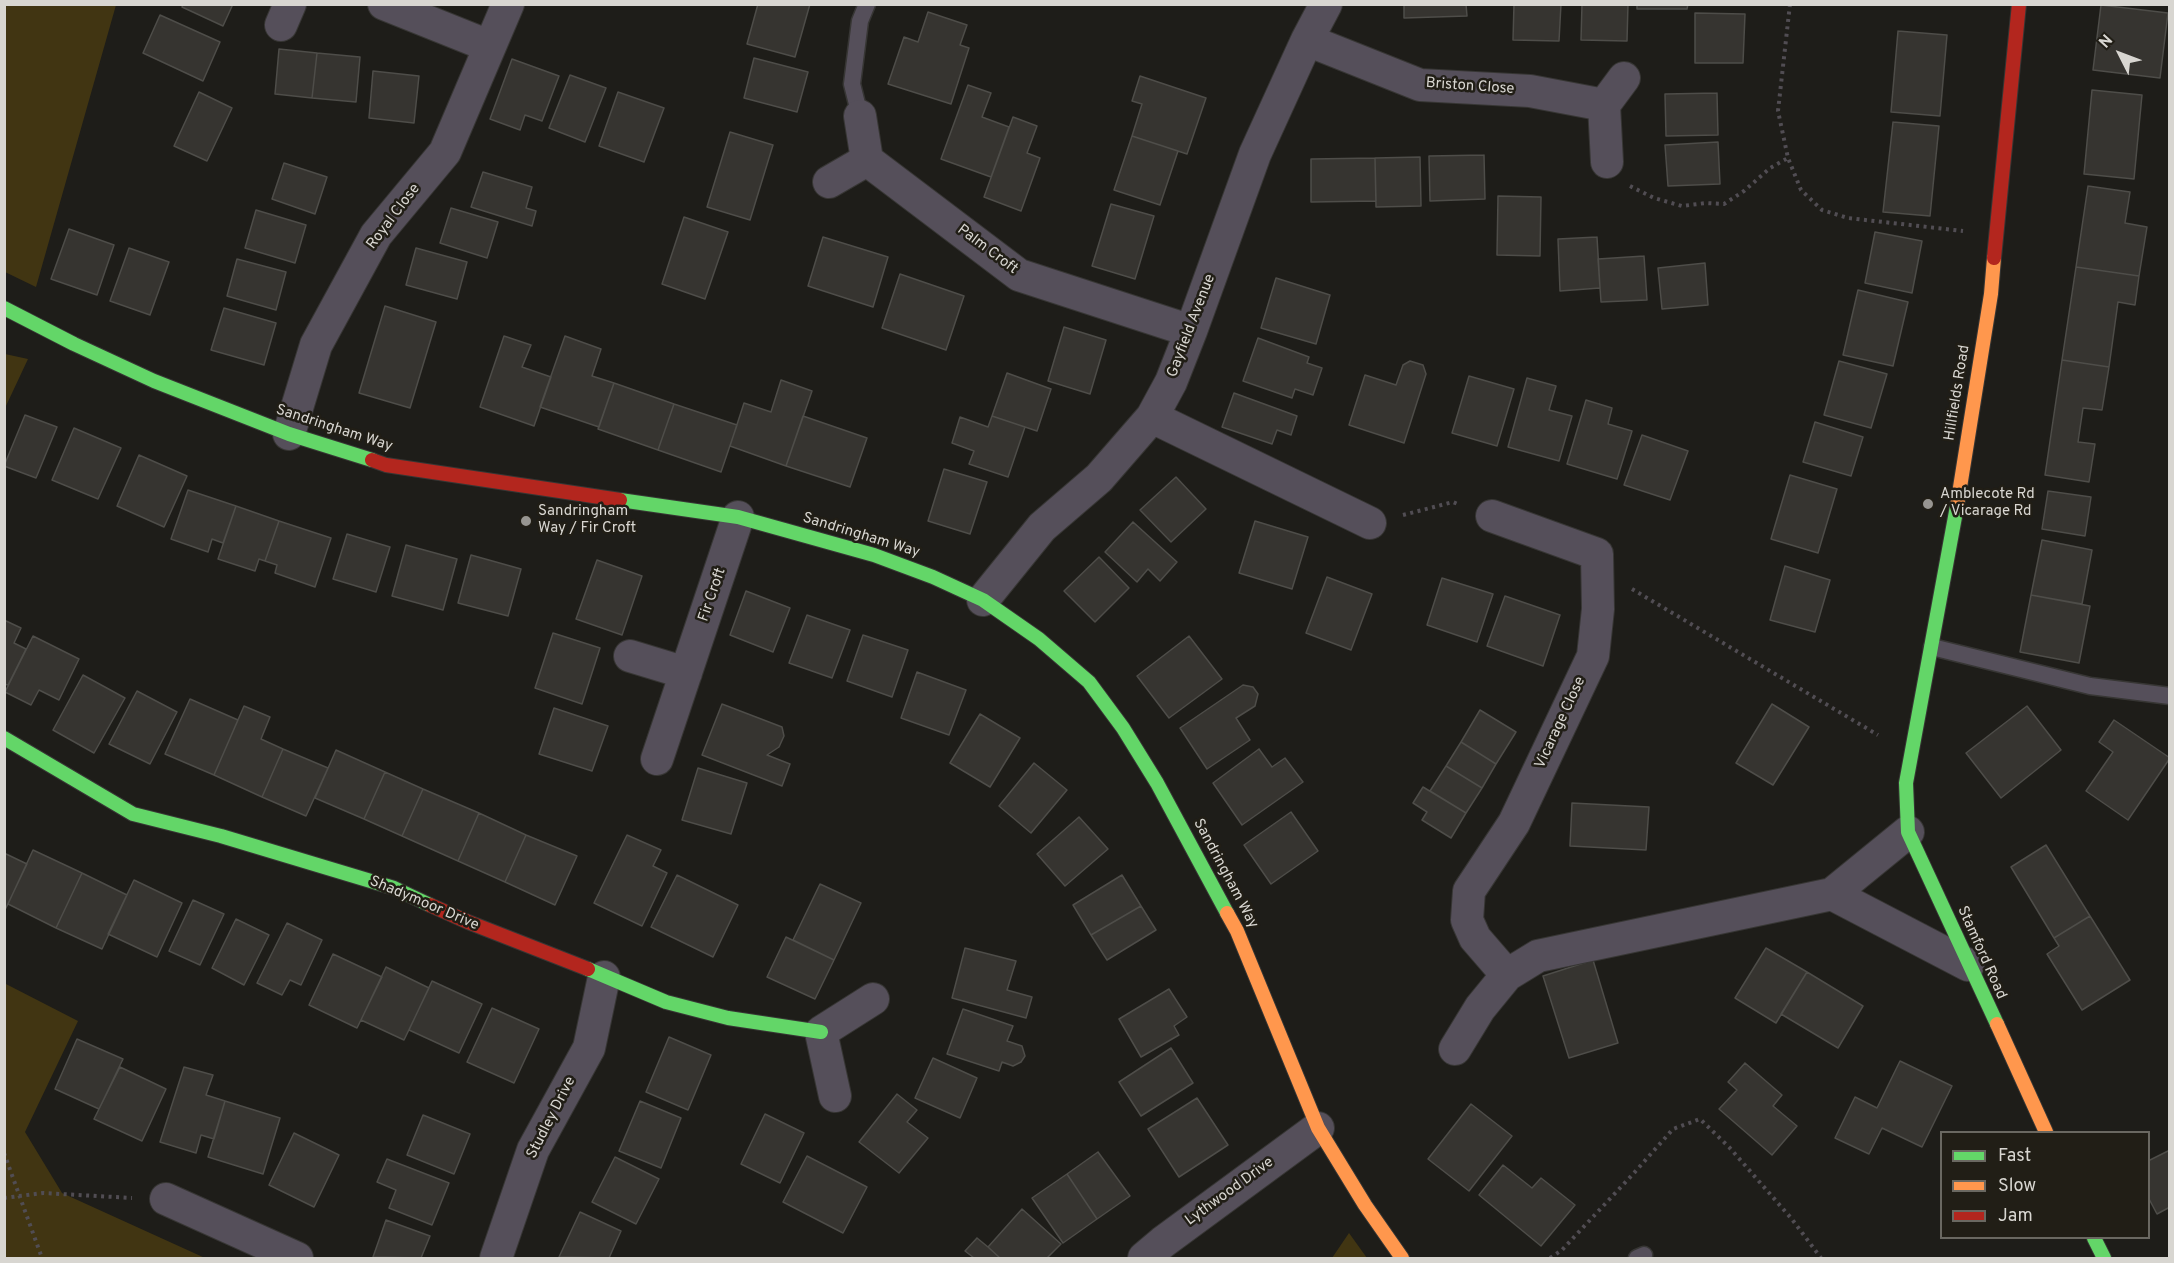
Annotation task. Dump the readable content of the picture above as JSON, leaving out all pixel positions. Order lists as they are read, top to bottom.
{
  "streets": {
    "street": [
      "Briston Close",
      "Royal Close",
      "Palm Croft",
      "Gayfield Avenue",
      "Hillfields Road",
      "Sandringham Way",
      "Fir Croft",
      "Vicarage Close",
      "Shadymoor Drive",
      "Stamford Road",
      "Studley Drive",
      "Lythwood Drive"
    ]
  },
  "crossings": [
    ["Briston Close", "Gayfield Avenue"],
    ["Royal Close", "Sandringham Way"],
    ["Palm Croft", "Gayfield Avenue"],
    ["Gayfield Avenue", "Sandringham Way"],
    ["Hillfields Road", "Stamford Road"],
    ["Sandringham Way", "Fir Croft"],
    ["Sandringham Way", "Lythwood Drive"],
    ["Shadymoor Drive", "Studley Drive"]
  ],
  "places": ["Amblecote Rd / Vicarage Rd", "Sandringham Way / Fir Croft"],
  "legend": ["Fast", "Slow", "Jam"],
  "north": "top left"
}
